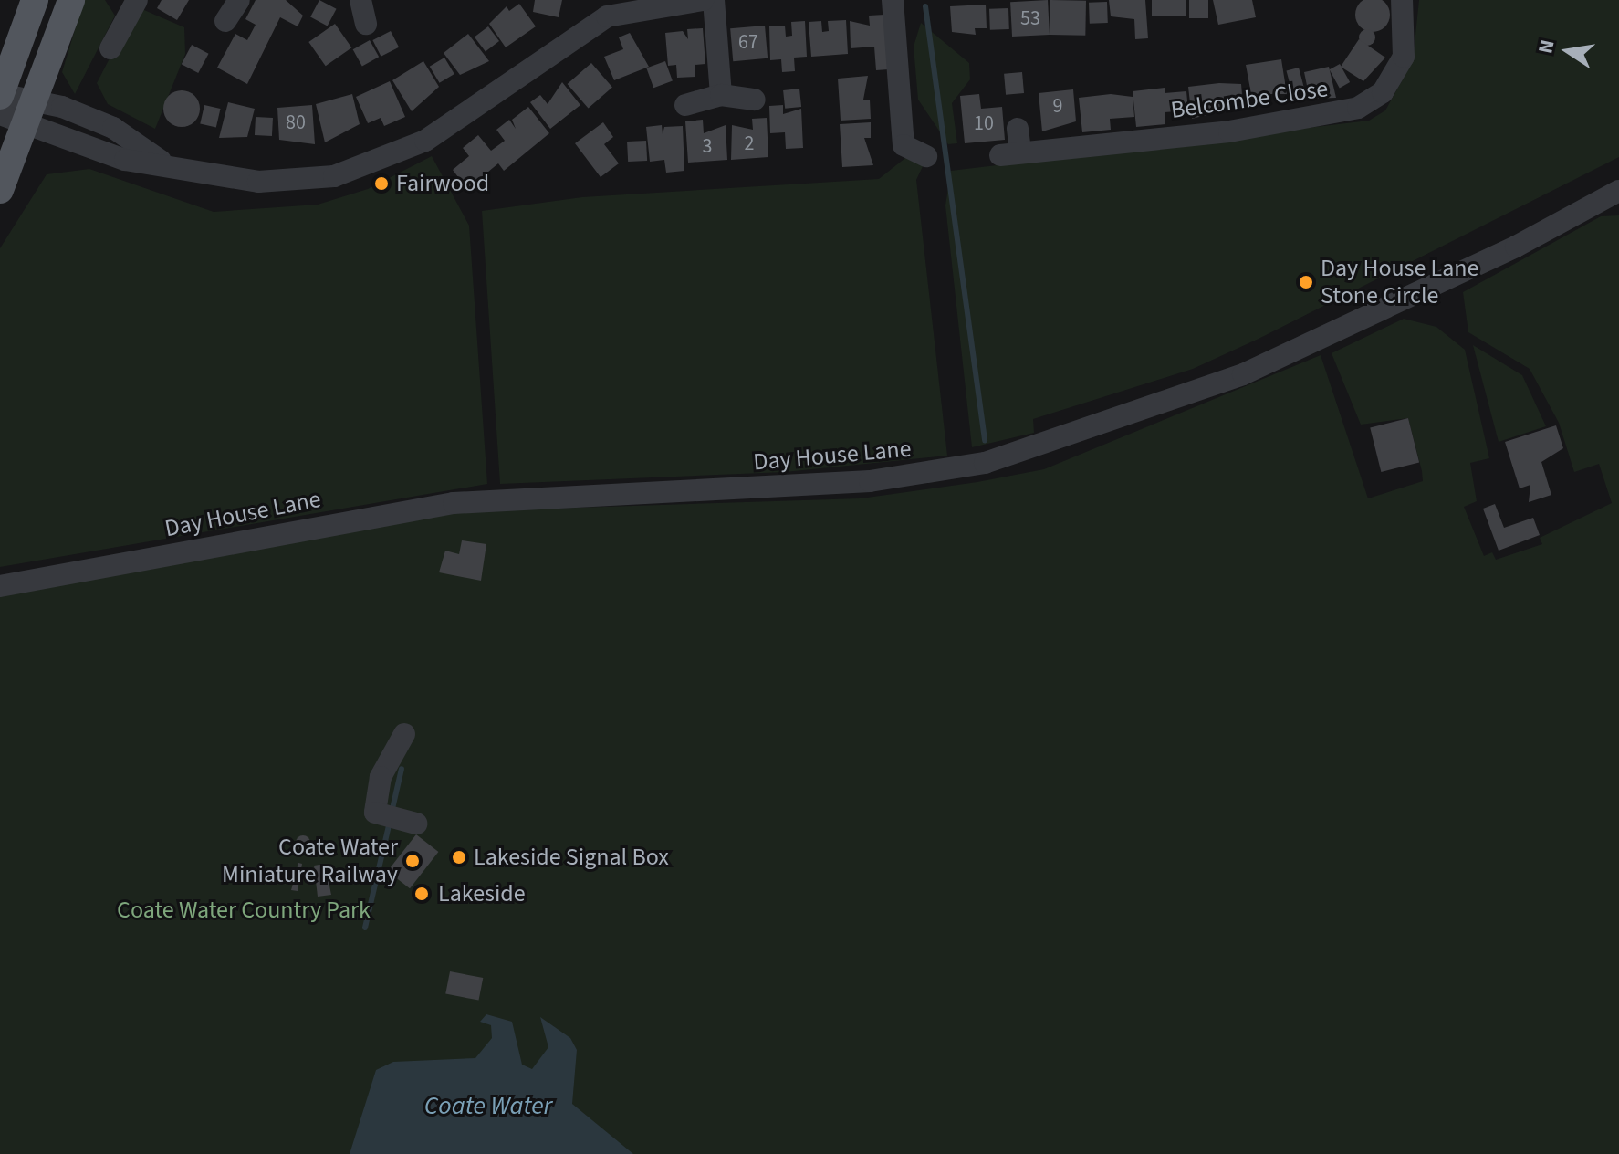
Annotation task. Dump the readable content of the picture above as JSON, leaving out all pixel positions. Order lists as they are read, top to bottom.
{
  "streets": {
    "street": ["Belcombe Close", "Day House Lane"]
  },
  "water": ["Coate Water"],
  "parks": ["Coate Water Country Park"],
  "places": [
    "Fairwood",
    "Day House Lane Stone Circle",
    "Lakeside Signal Box",
    "Coate Water Miniature Railway",
    "Lakeside"
  ],
  "house_numbers": [
    "53",
    "67",
    "9",
    "80",
    "10",
    "2",
    "3"
  ],
  "north": "left"
}
